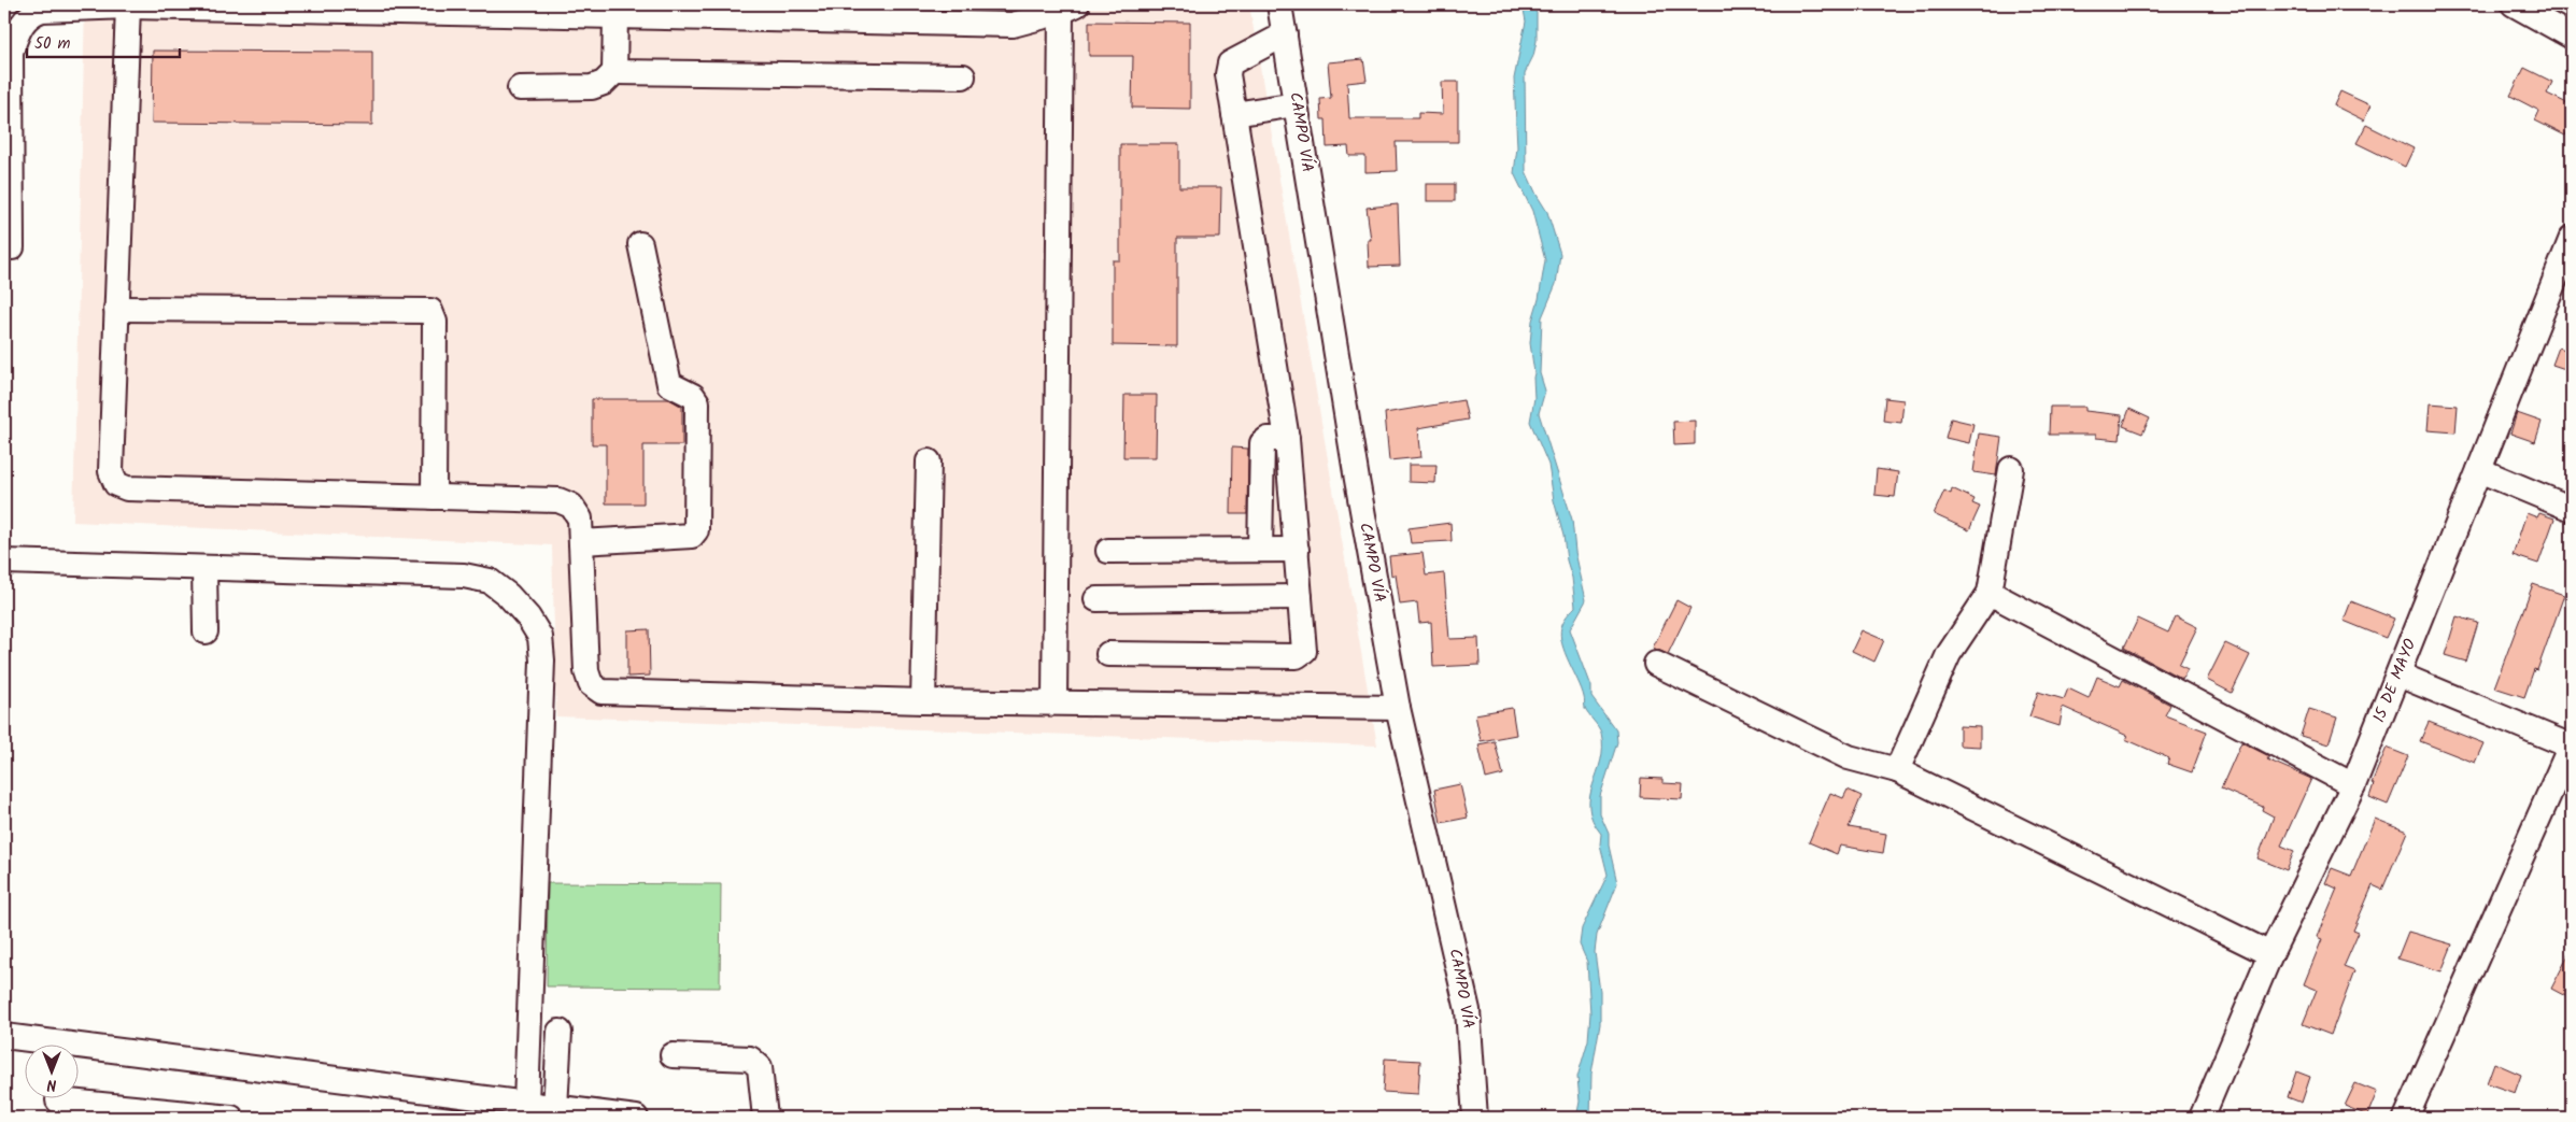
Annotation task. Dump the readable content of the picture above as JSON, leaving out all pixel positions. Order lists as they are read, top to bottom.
{
  "streets": {
    "street": ["CAMPO VÍA", "15 DE MAYO"]
  },
  "scale_bar": "50 m",
  "north": "bottom"
}
